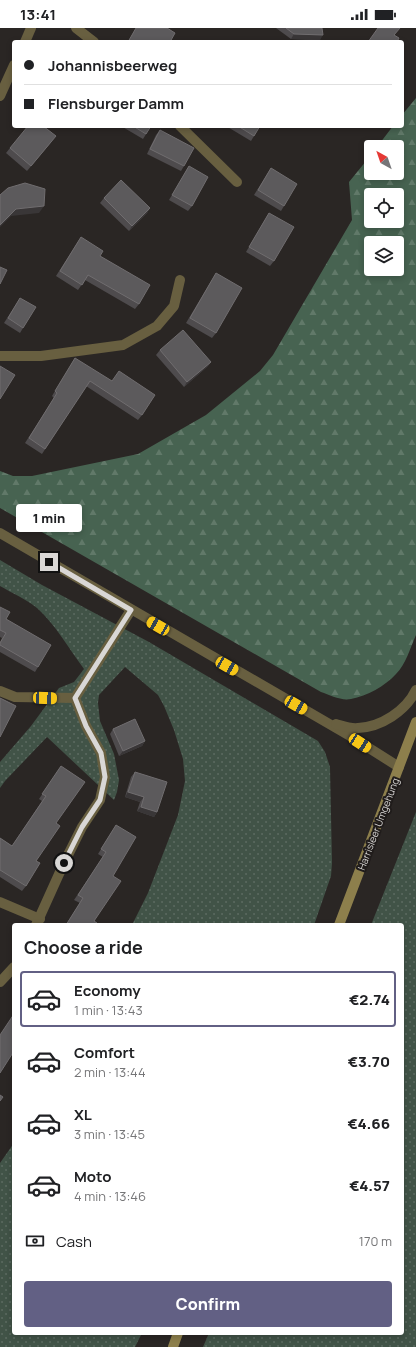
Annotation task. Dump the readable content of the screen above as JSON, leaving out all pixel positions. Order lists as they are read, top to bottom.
{
  "streets": {
    "main road": ["Harrisleer Umgehung"]
  },
  "north": "top left",
  "page": {
    "status": "13:41",
    "banner": ["Johannisbeerweg", "Flensburger Damm"],
    "bubble": "1 min",
    "heading": "Choose a ride",
    "list": [
      {
        "name": "Economy",
        "note": "1 min · 13:43",
        "value": "€2.74"
      },
      {
        "name": "Comfort",
        "note": "2 min · 13:44",
        "value": "€3.70"
      },
      {
        "name": "XL",
        "note": "3 min · 13:45",
        "value": "€4.66"
      },
      {
        "name": "Moto",
        "note": "4 min · 13:46",
        "value": "€4.57"
      }
    ],
    "pay": ["Cash", "170 m"],
    "buttons": "Confirm"
  }
}
